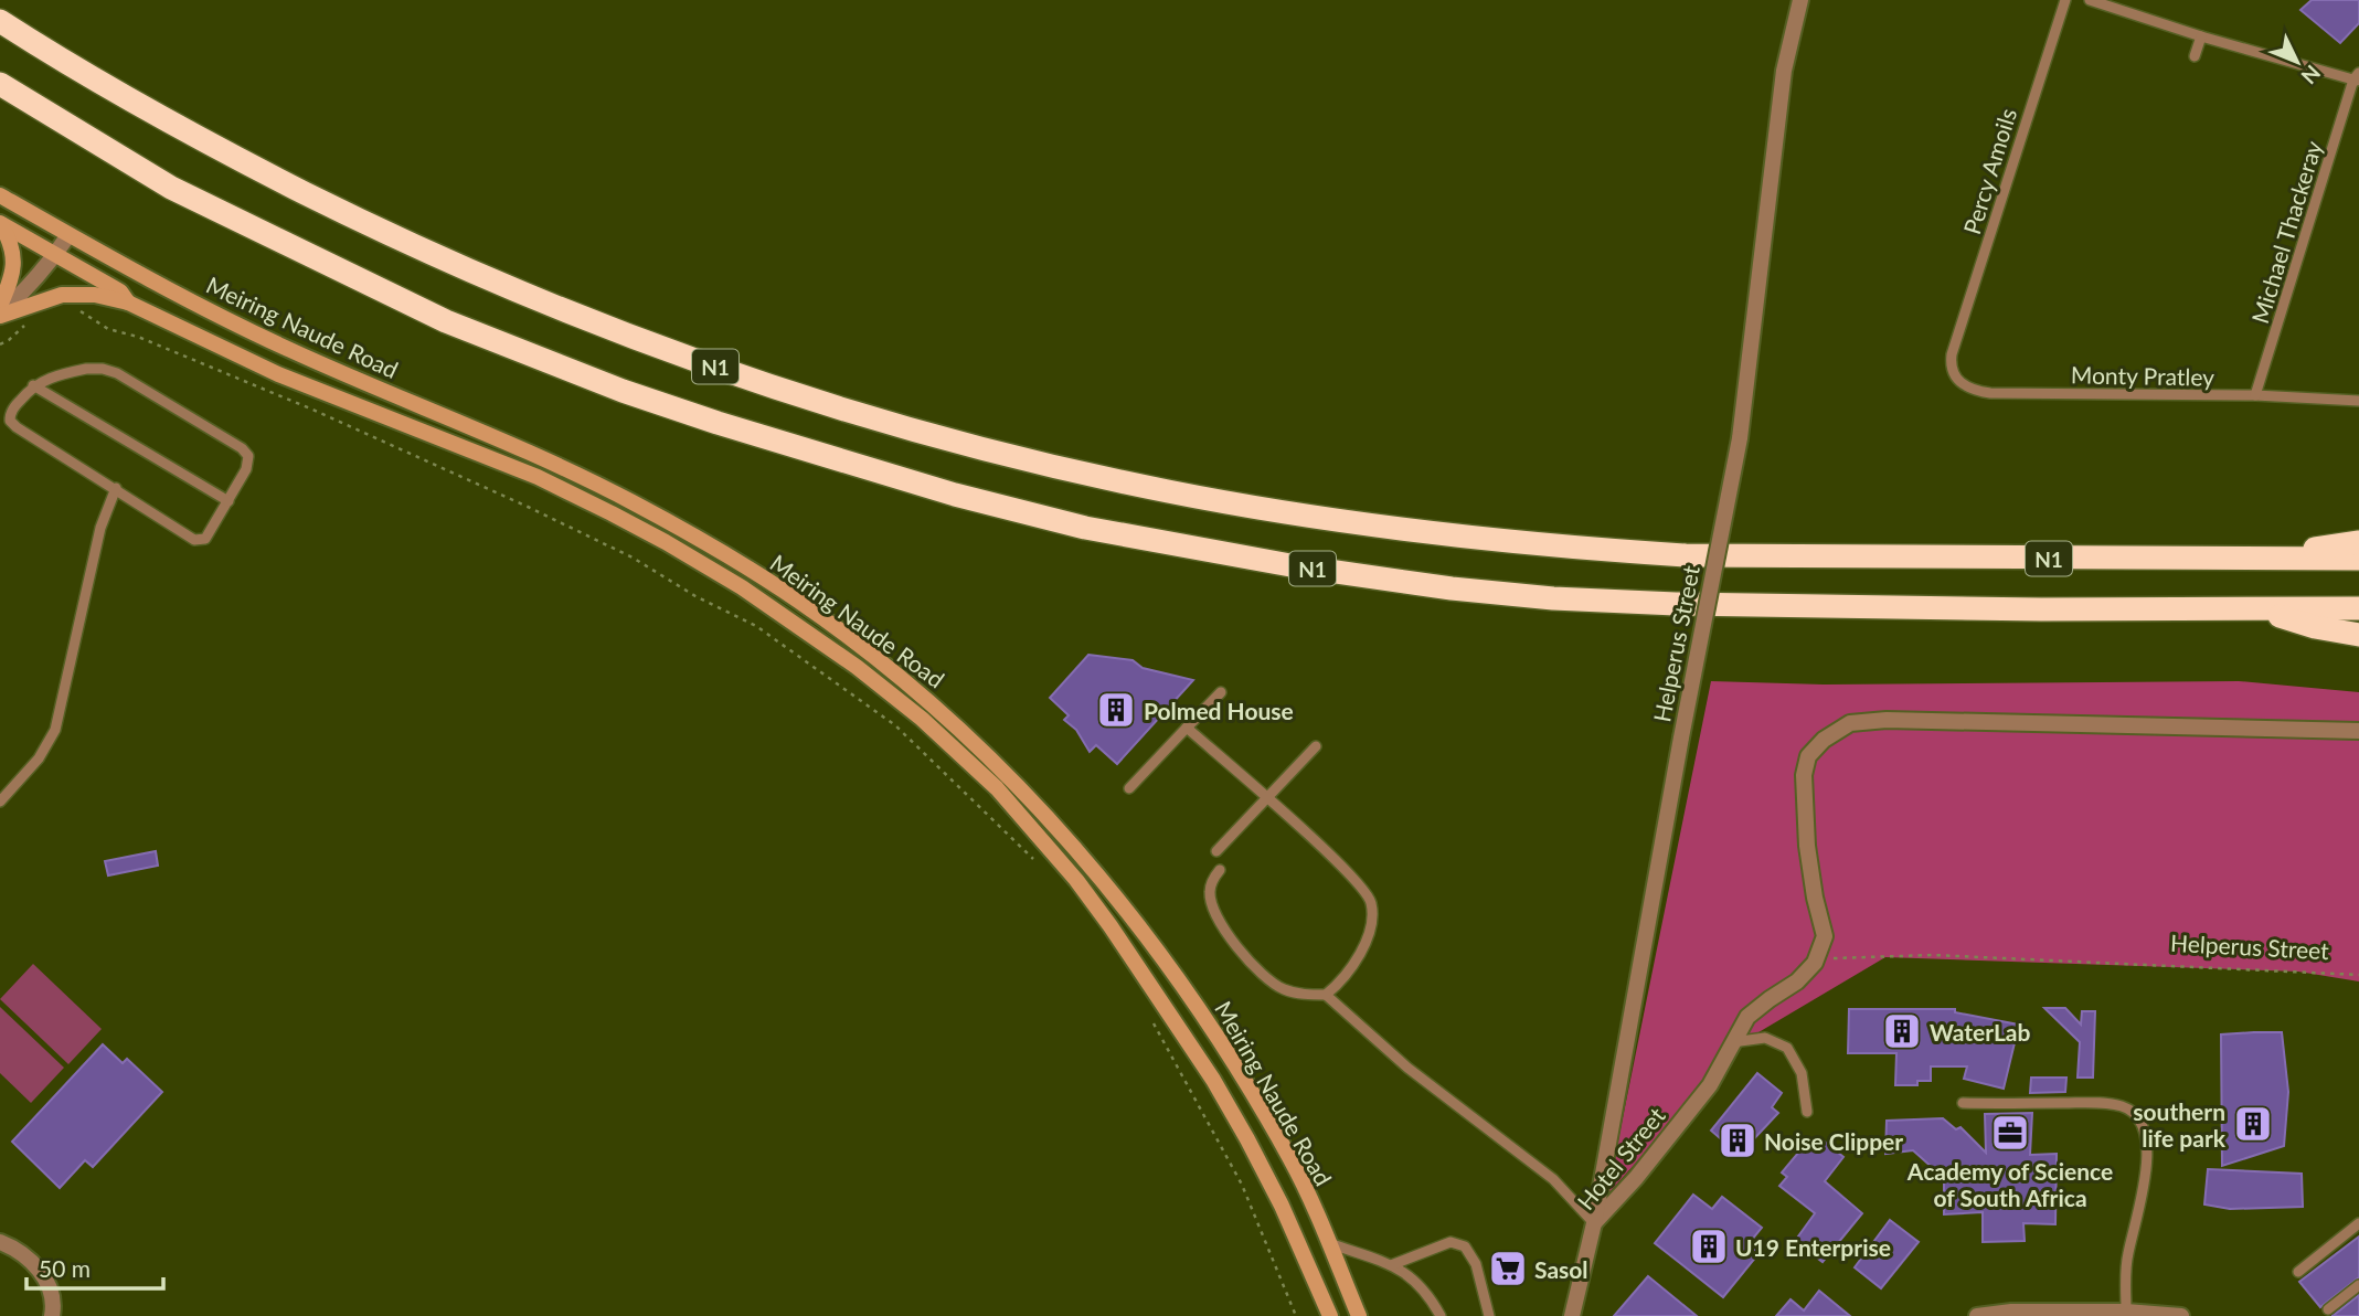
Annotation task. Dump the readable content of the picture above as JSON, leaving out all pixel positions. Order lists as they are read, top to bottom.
{
  "streets": {
    "highway": ["N1"],
    "street": ["Meiring Naude Road", "Helperus Street", "Hotel Street"],
    "lane": ["Percy Amoils", "Michael Thackeray", "Monty Pratley"]
  },
  "crossings": [
    ["Percy Amoils", "Monty Pratley"],
    ["Michael Thackeray", "Monty Pratley"],
    ["Helperus Street", "Hotel Street"]
  ],
  "places": {
    "building": [
      "Polmed House",
      "WaterLab",
      "southern life park",
      "Noise Clipper",
      "U19 Enterprise"
    ],
    "office": ["Academy of Science of South Africa"],
    "supermarket": ["Sasol"]
  },
  "scale_bar": "50 m",
  "north": "bottom right"
}
